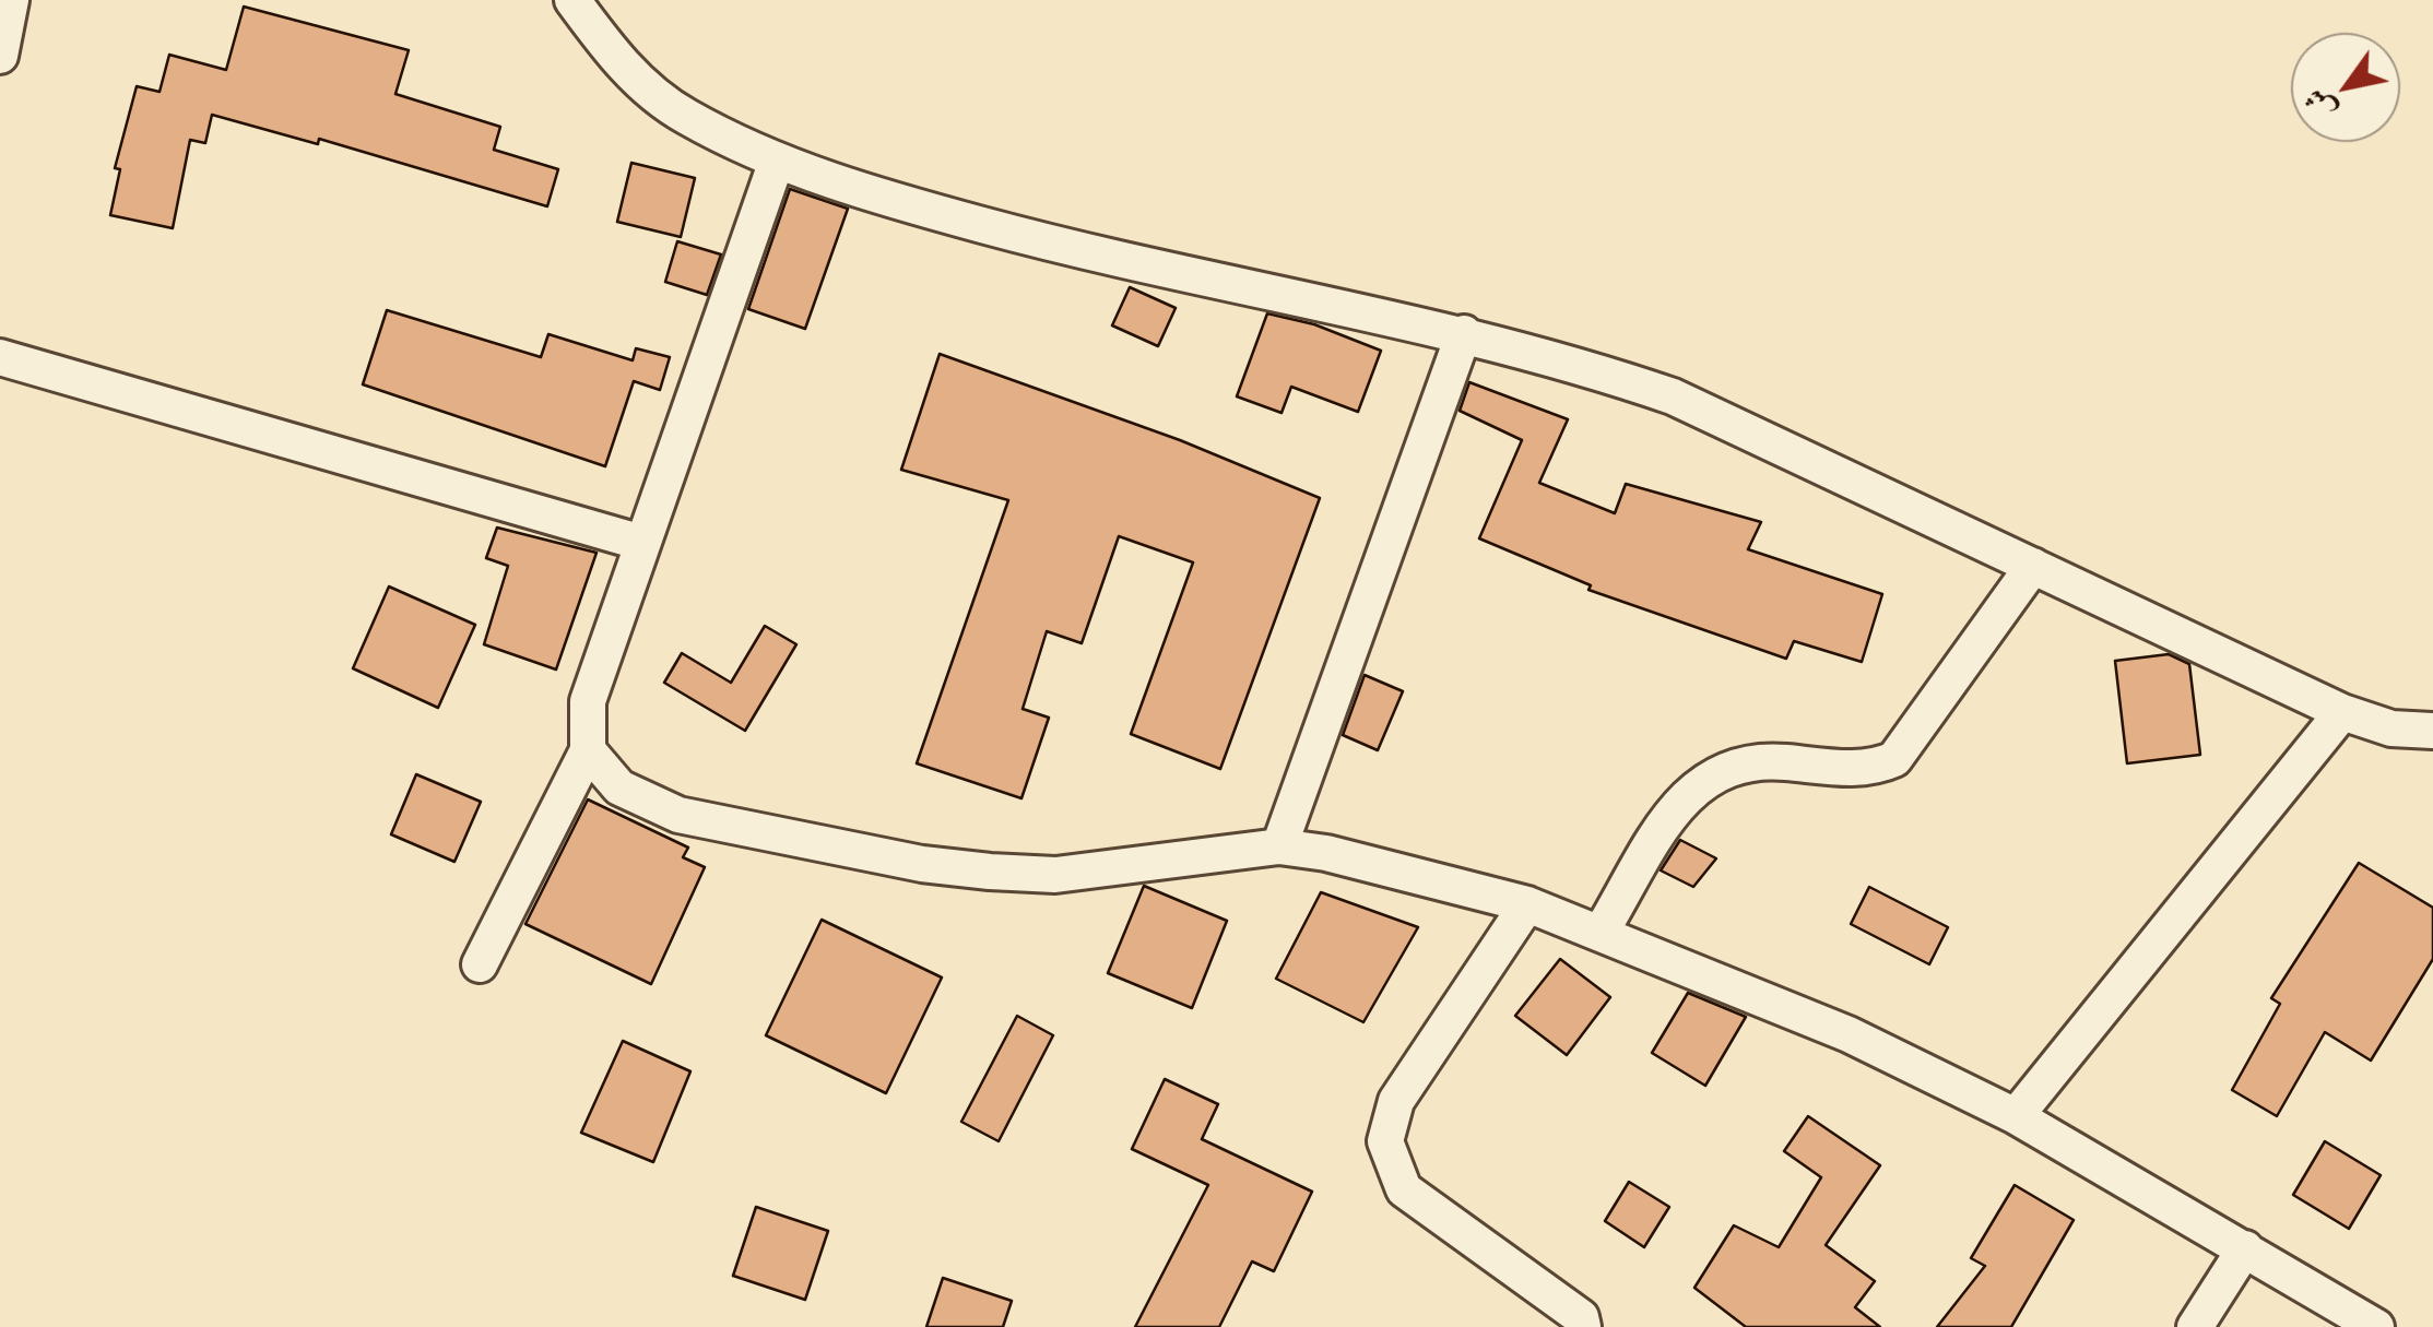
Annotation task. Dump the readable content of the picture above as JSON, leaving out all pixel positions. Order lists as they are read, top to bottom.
{
  "north": "bottom left"
}
